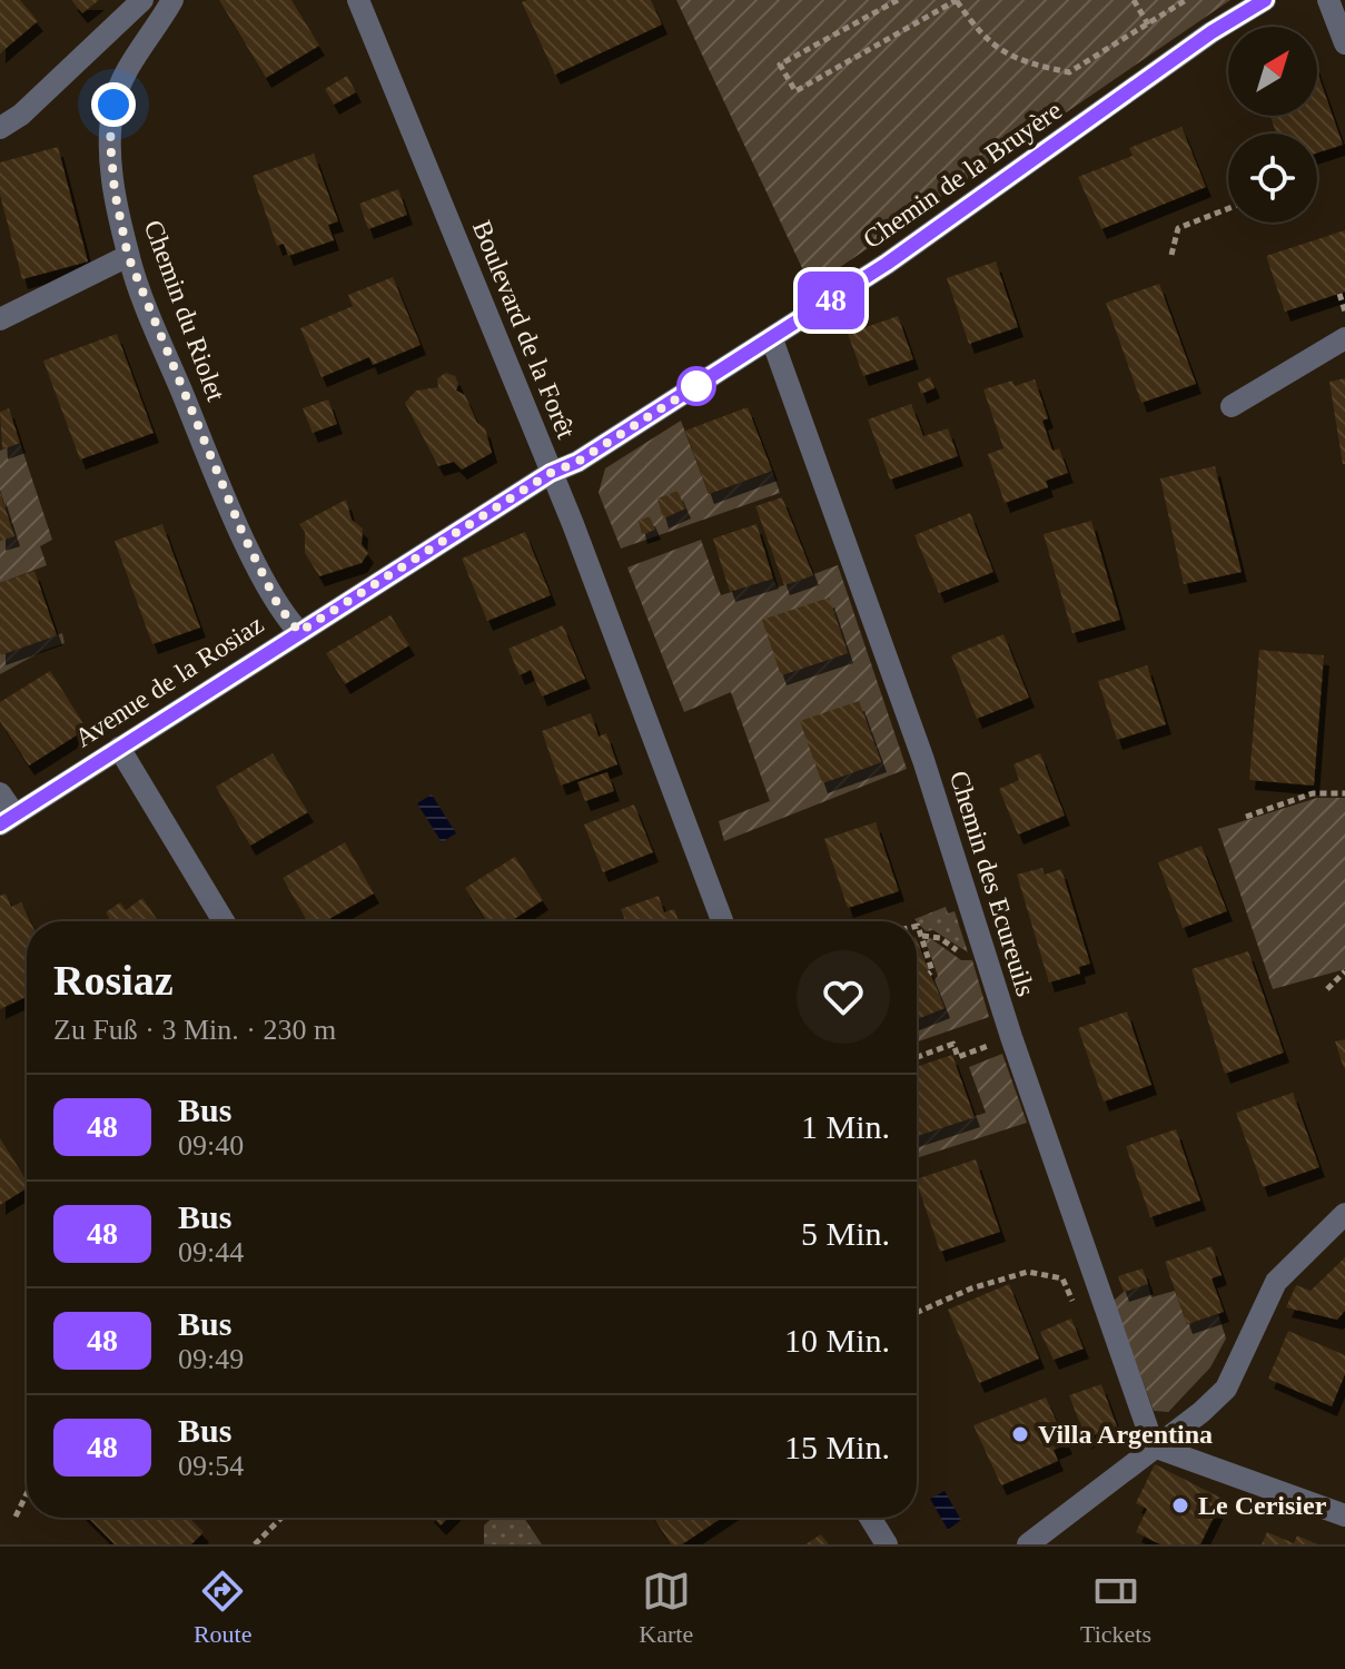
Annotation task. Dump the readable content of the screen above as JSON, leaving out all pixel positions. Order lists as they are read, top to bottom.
{
  "streets": {
    "street": [
      "Chemin de la Bruyère",
      "Chemin du Riolet",
      "Boulevard de la Forêt",
      "Avenue de la Rosiaz",
      "Chemin des Ecureuils"
    ]
  },
  "crossings": [
    ["Chemin de la Bruyère", "Boulevard de la Forêt"],
    ["Chemin de la Bruyère", "Avenue de la Rosiaz"],
    ["Chemin de la Bruyère", "Chemin des Ecureuils"],
    ["Chemin du Riolet", "Avenue de la Rosiaz"],
    ["Boulevard de la Forêt", "Avenue de la Rosiaz"]
  ],
  "places": ["Villa Argentina", "Le Cerisier"],
  "lines": ["bus line 48"],
  "north": "top right",
  "page": {
    "on_map": "48",
    "heading": ["Rosiaz", "Zu Fuß · 3 Min. · 230 m"],
    "list": [
      {
        "mark": "48",
        "name": "Bus",
        "note": "09:40",
        "value": "1 Min."
      },
      {
        "mark": "48",
        "name": "Bus",
        "note": "09:44",
        "value": "5 Min."
      },
      {
        "mark": "48",
        "name": "Bus",
        "note": "09:49",
        "value": "10 Min."
      },
      {
        "mark": "48",
        "name": "Bus",
        "note": "09:54",
        "value": "15 Min."
      }
    ],
    "tabs": ["Route", "Karte", "Tickets"]
  }
}
